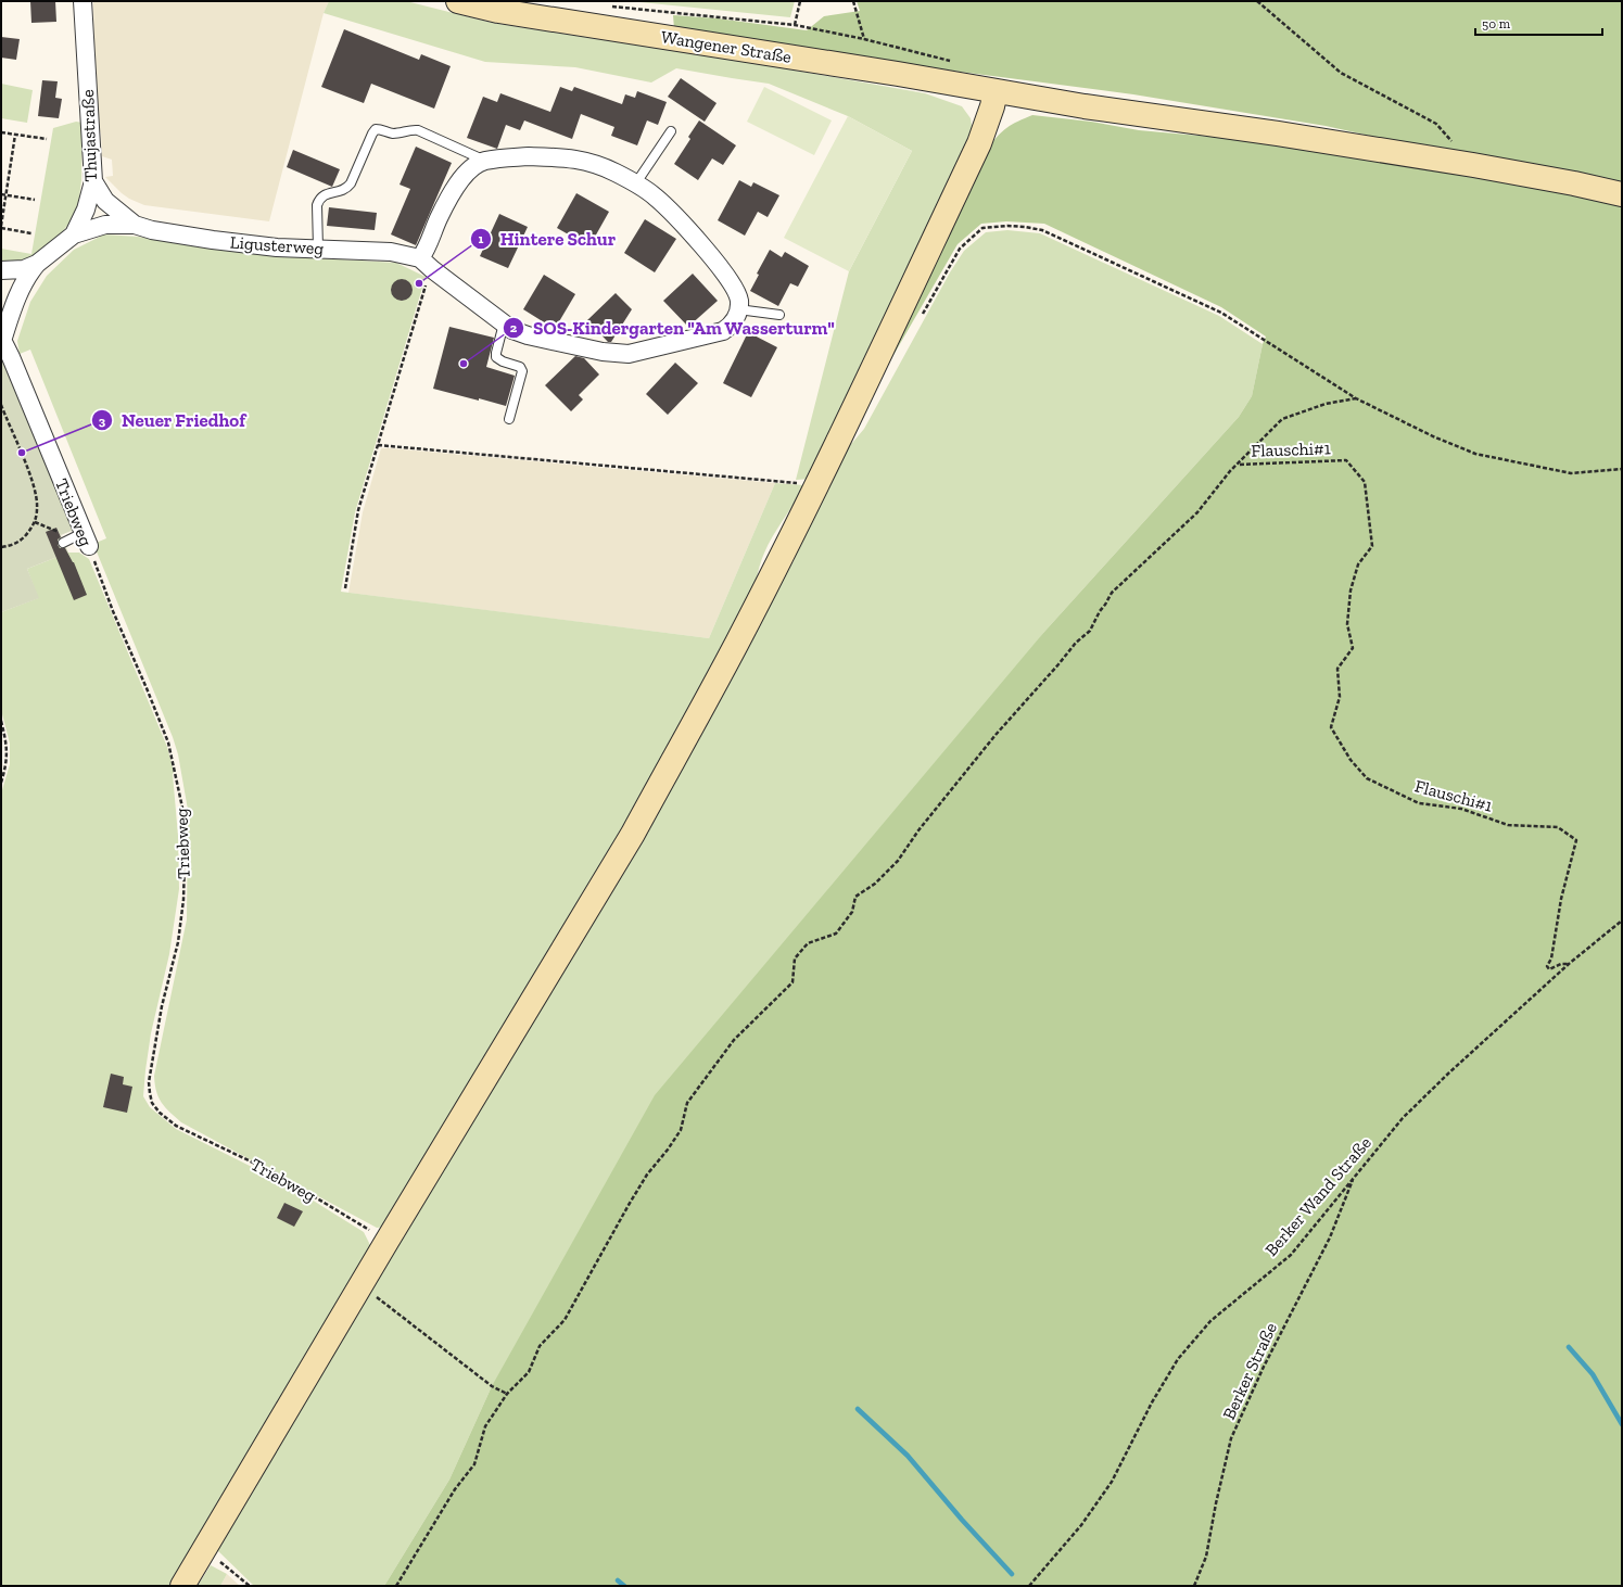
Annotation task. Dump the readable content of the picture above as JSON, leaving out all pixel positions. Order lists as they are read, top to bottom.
{
  "streets": {
    "main road": ["Wangener Straße"],
    "street": ["Thujastraße", "Ligusterweg", "Triebweg"],
    "path": ["Flauschi#1", "Berker Wand Straße", "Berker Straße"]
  },
  "crossings": [
    ["Thujastraße", "Ligusterweg"],
    ["Thujastraße", "Triebweg"],
    ["Flauschi#1", "Berker Wand Straße"],
    ["Berker Wand Straße", "Berker Straße"]
  ],
  "places": ["Hintere Schur", "SOS-Kindergarten \"Am Wasserturm\"", "Neuer Friedhof"],
  "scale_bar": "50 m"
}
